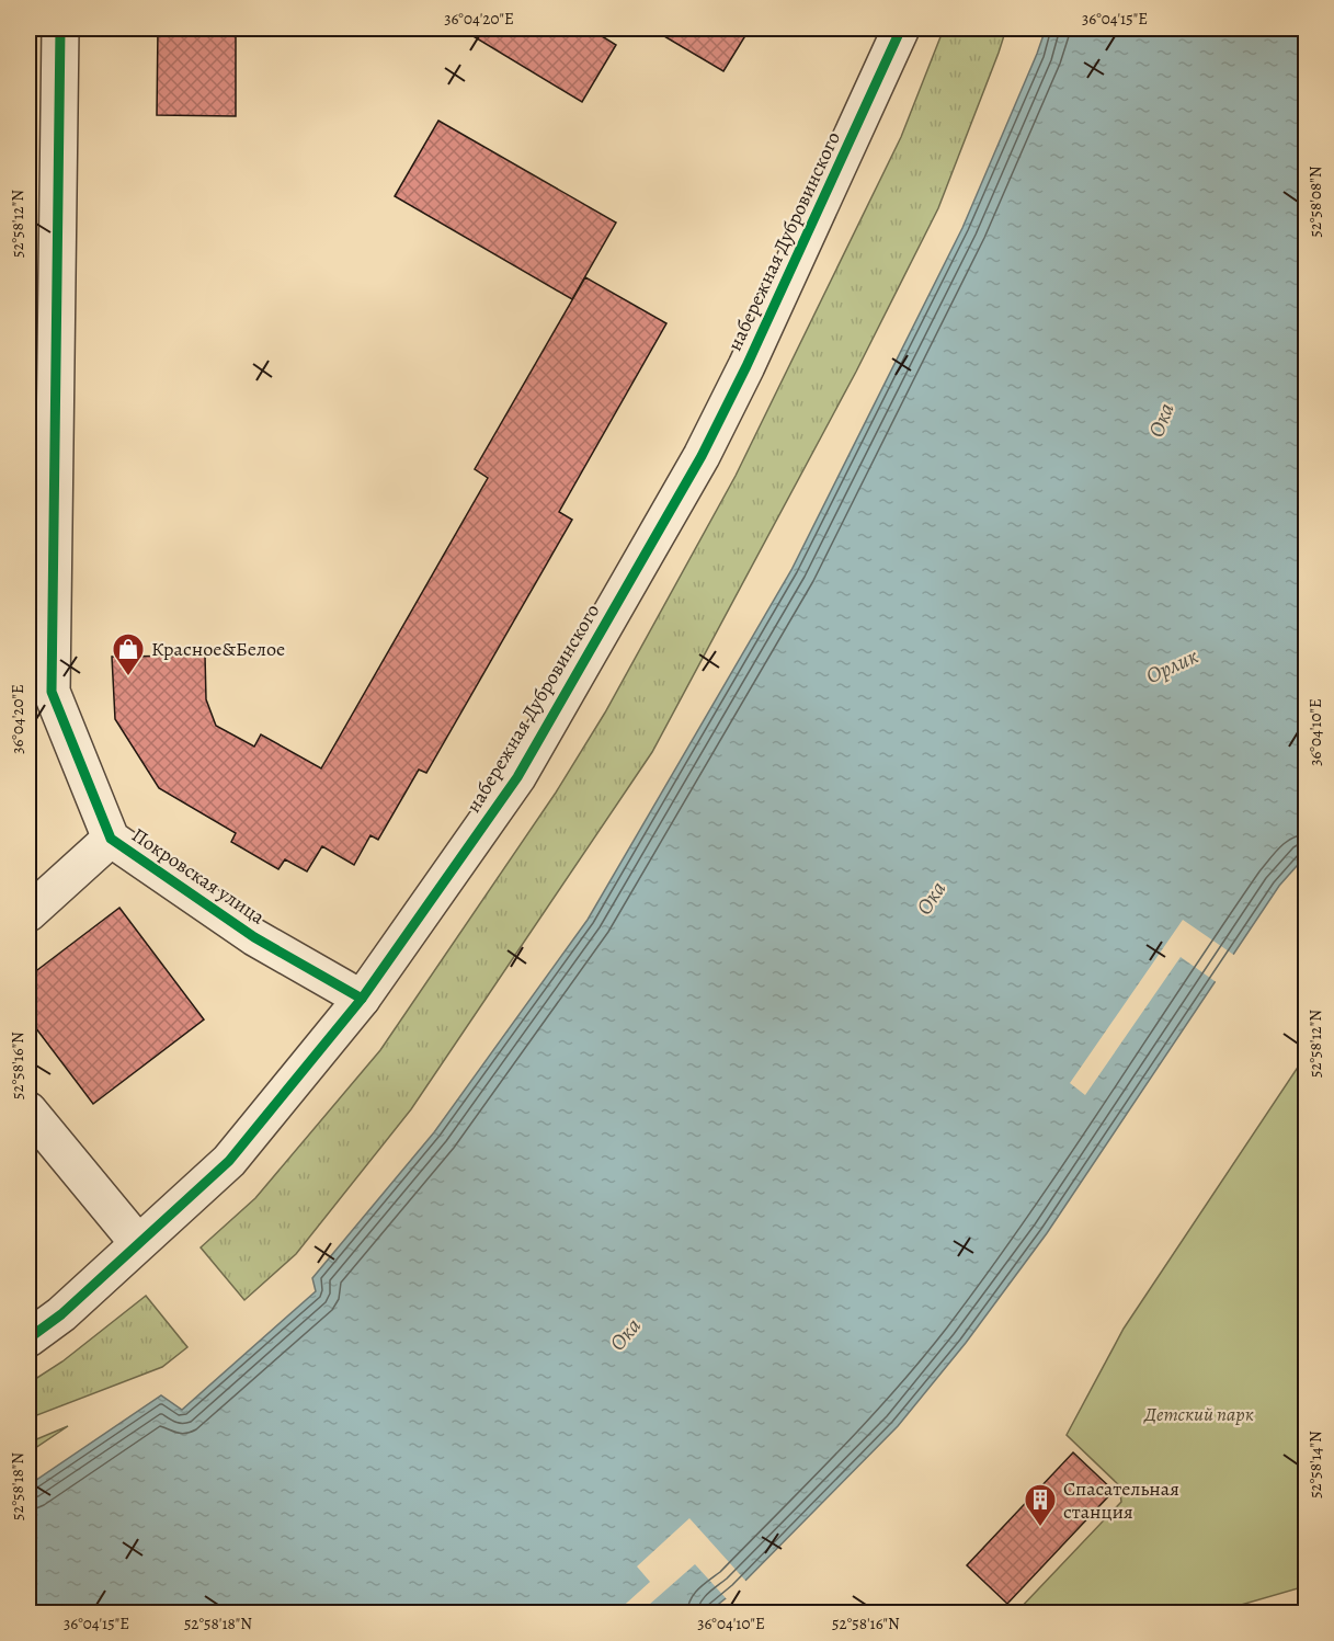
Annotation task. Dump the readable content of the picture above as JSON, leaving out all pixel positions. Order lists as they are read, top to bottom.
{
  "streets": {
    "street": ["набережная Дубровинского", "Покровская улица"]
  },
  "crossings": [
    ["набережная Дубровинского", "Покровская улица"]
  ],
  "water": ["Ока", "Орлик"],
  "parks": ["Детский парк"],
  "places": {
    "shop": ["Красное&Белое"],
    "building": ["Спасательная станция"]
  },
  "coordinates": [
    "36°04'20\"E",
    "36°04'15\"E",
    "52°58'08\"N",
    "52°58'12\"N",
    "36°04'10\"E",
    "52°58'16\"N",
    "52°58'14\"N",
    "52°58'18\"N"
  ]
}
